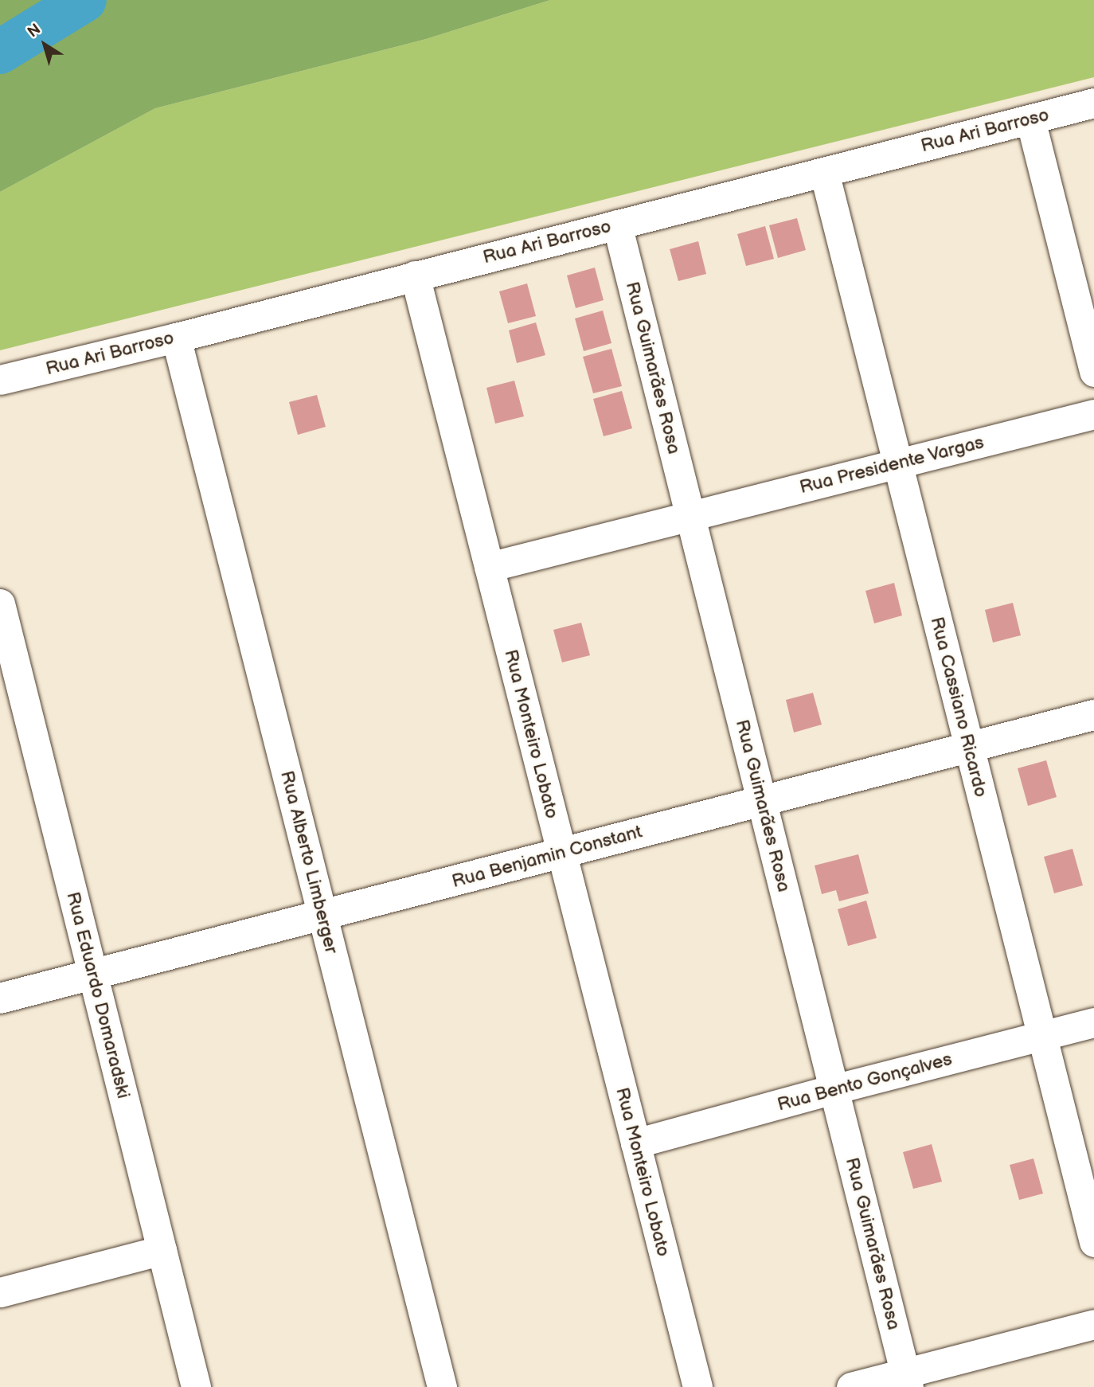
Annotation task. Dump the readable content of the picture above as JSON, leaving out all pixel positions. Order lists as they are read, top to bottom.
{
  "streets": {
    "street": [
      "Rua Ari Barroso",
      "Rua Guimarães Rosa",
      "Rua Presidente Vargas",
      "Rua Cassiano Ricardo",
      "Rua Monteiro Lobato",
      "Rua Benjamin Constant",
      "Rua Alberto Limberger",
      "Rua Eduardo Domaradski",
      "Rua Bento Gonçalves"
    ]
  },
  "crossings": [
    ["Rua Ari Barroso", "Rua Guimarães Rosa"],
    ["Rua Ari Barroso", "Rua Cassiano Ricardo"],
    ["Rua Ari Barroso", "Rua Monteiro Lobato"],
    ["Rua Ari Barroso", "Rua Alberto Limberger"],
    ["Rua Guimarães Rosa", "Rua Presidente Vargas"],
    ["Rua Guimarães Rosa", "Rua Benjamin Constant"],
    ["Rua Guimarães Rosa", "Rua Bento Gonçalves"],
    ["Rua Presidente Vargas", "Rua Cassiano Ricardo"],
    ["Rua Presidente Vargas", "Rua Monteiro Lobato"],
    ["Rua Cassiano Ricardo", "Rua Benjamin Constant"],
    ["Rua Cassiano Ricardo", "Rua Bento Gonçalves"],
    ["Rua Monteiro Lobato", "Rua Benjamin Constant"],
    ["Rua Monteiro Lobato", "Rua Bento Gonçalves"],
    ["Rua Benjamin Constant", "Rua Alberto Limberger"],
    ["Rua Benjamin Constant", "Rua Eduardo Domaradski"]
  ],
  "north": "top left"
}
